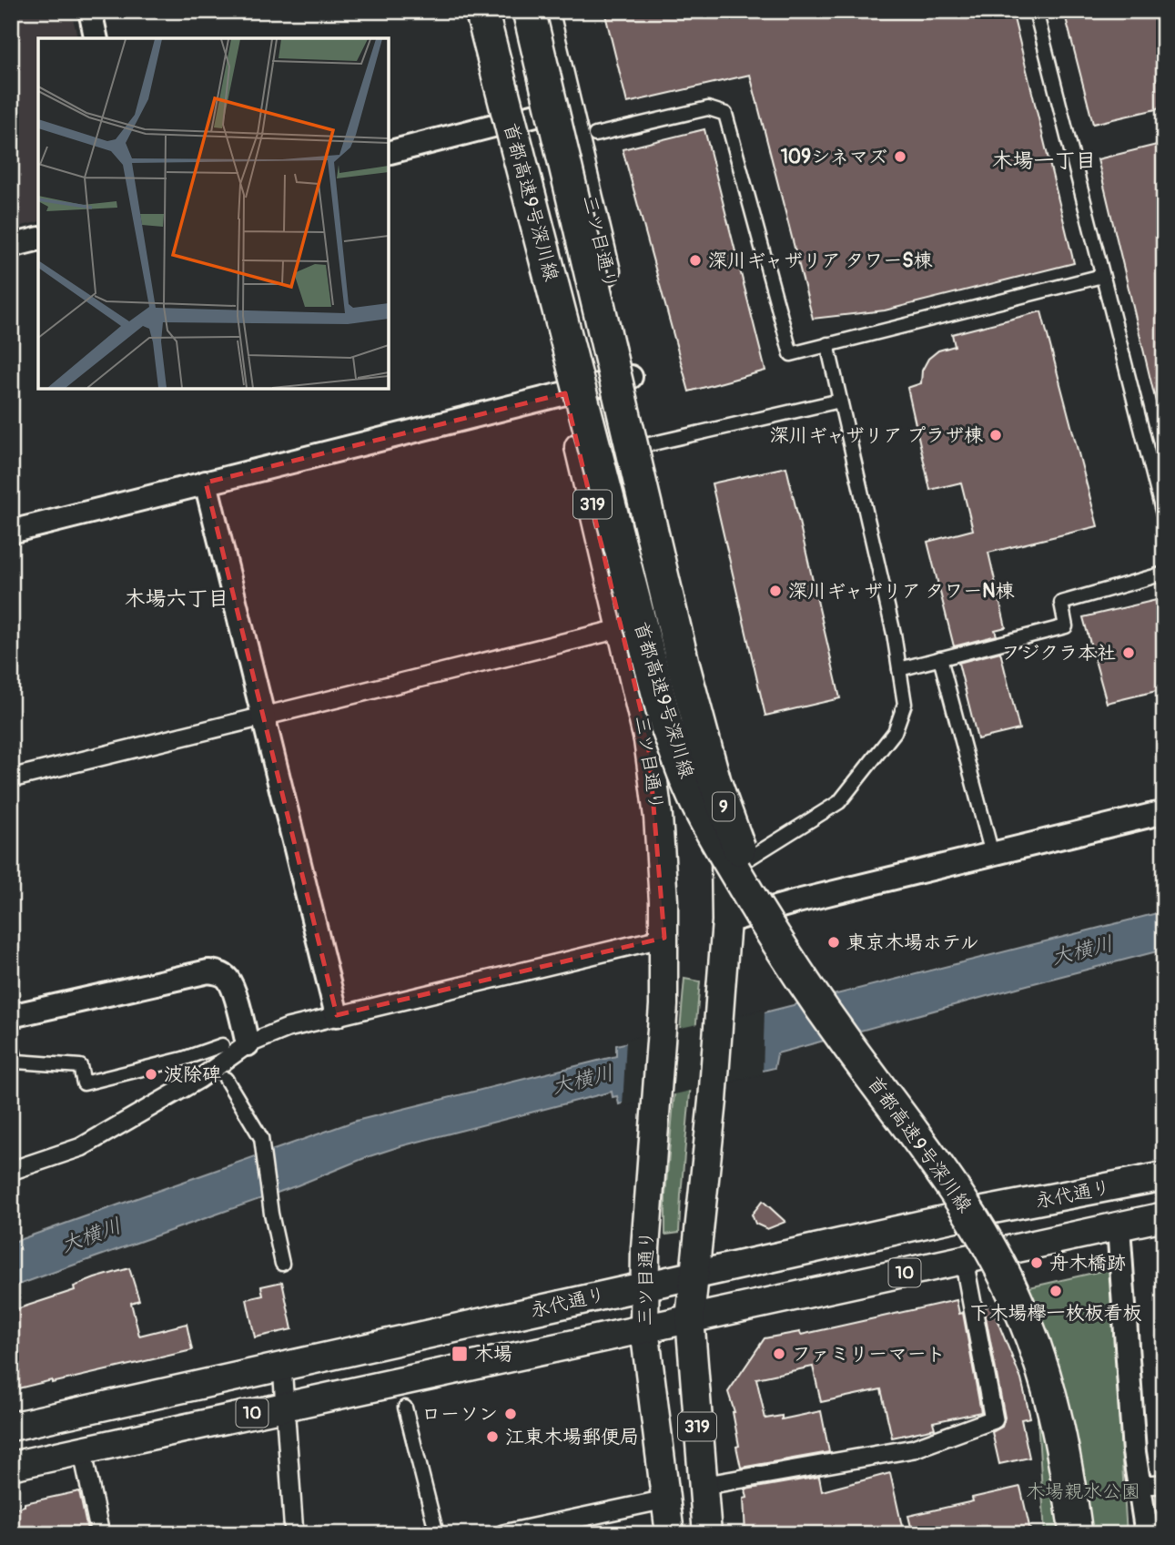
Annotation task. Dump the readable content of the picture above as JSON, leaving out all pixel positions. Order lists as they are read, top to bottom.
{
  "streets": {
    "highway": ["首都高速9号深川線", "9"],
    "main road": [
      "三ツ目通り",
      "319",
      "永代通り",
      "10"
    ]
  },
  "crossings": [
    ["三ツ目通り", "永代通り"]
  ],
  "districts": ["木場一丁目", "木場六丁目"],
  "water": ["大横川"],
  "parks": ["木場親水公園"],
  "places": {
    "other": [
      "109シネマズ",
      "深川ギャザリア タワーS棟",
      "深川ギャザリア プラザ棟",
      "深川ギャザリア タワーN棟",
      "フジクラ本社",
      "東京木場ホテル",
      "波除碑",
      "舟木橋跡",
      "下木場欅一枚板看板",
      "ファミリーマート",
      "ローソン",
      "江東木場郵便局"
    ],
    "transit": ["木場"]
  }
}
